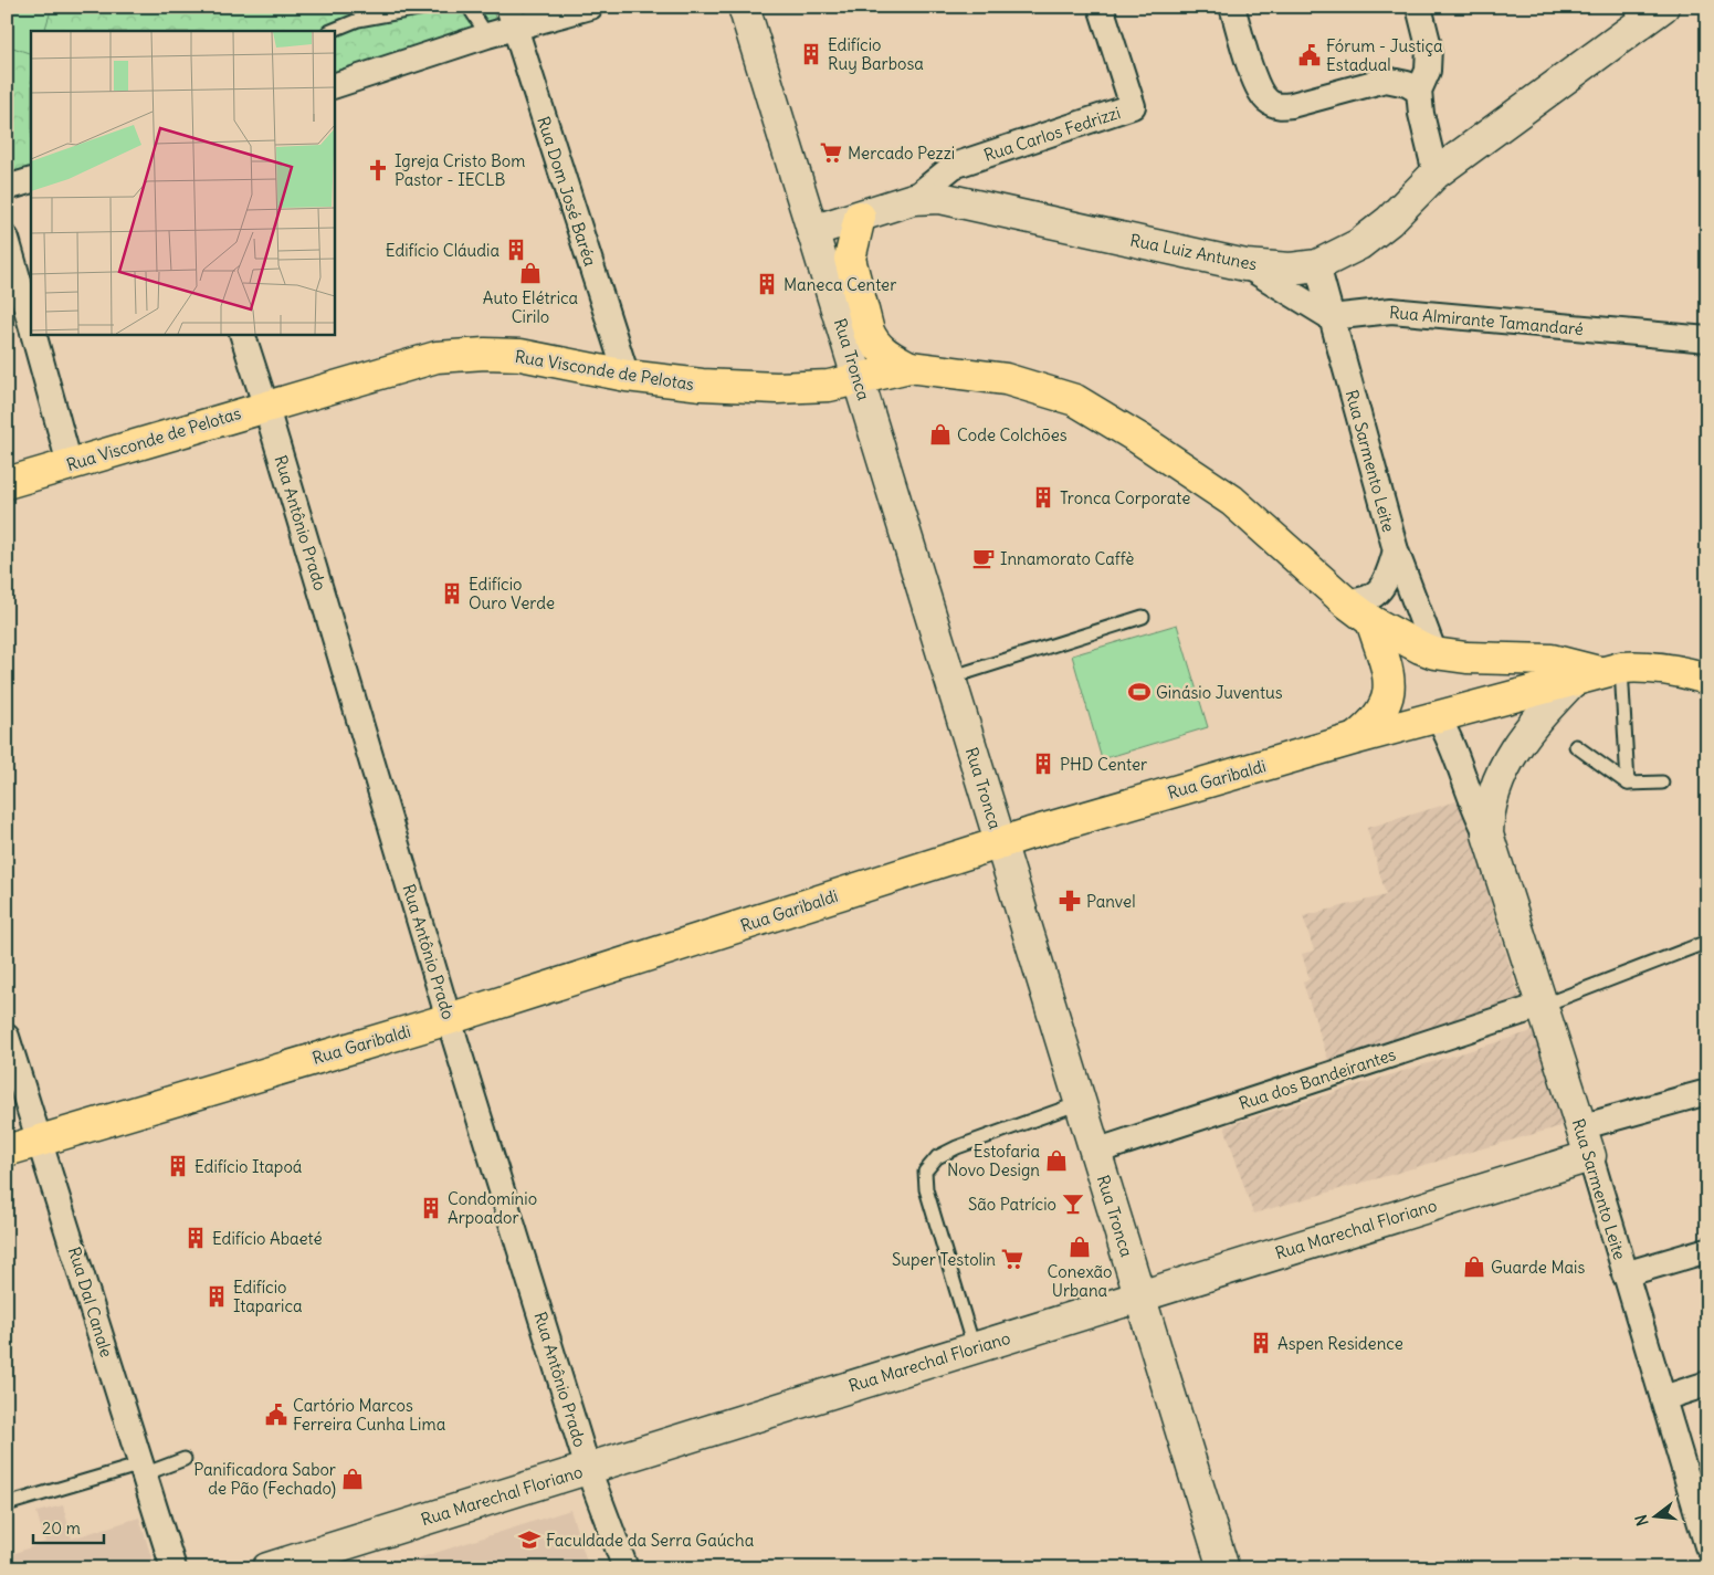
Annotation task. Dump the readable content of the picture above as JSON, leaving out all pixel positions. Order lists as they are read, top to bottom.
{
  "streets": {
    "main road": ["Rua Visconde de Pelotas", "Rua Garibaldi"],
    "street": [
      "Rua Carlos Fedrizzi",
      "Rua Dom José Baréa",
      "Rua Luiz Antunes",
      "Rua Almirante Tamandaré",
      "Rua Tronca",
      "Rua Sarmento Leite",
      "Rua Antônio Prado",
      "Rua dos Bandeirantes",
      "Rua Marechal Floriano",
      "Rua Dal Canale"
    ]
  },
  "crossings": [
    ["Rua Carlos Fedrizzi", "Rua Luiz Antunes"],
    ["Rua Dom José Baréa", "Rua Visconde de Pelotas"],
    ["Rua Luiz Antunes", "Rua Tronca"],
    ["Rua Luiz Antunes", "Rua Sarmento Leite"],
    ["Rua Almirante Tamandaré", "Rua Sarmento Leite"],
    ["Rua Tronca", "Rua Visconde de Pelotas"],
    ["Rua Tronca", "Rua Garibaldi"],
    ["Rua Tronca", "Rua dos Bandeirantes"],
    ["Rua Tronca", "Rua Marechal Floriano"],
    ["Rua Visconde de Pelotas", "Rua Sarmento Leite"],
    ["Rua Visconde de Pelotas", "Rua Antônio Prado"],
    ["Rua Visconde de Pelotas", "Rua Garibaldi"],
    ["Rua Sarmento Leite", "Rua Garibaldi"],
    ["Rua Sarmento Leite", "Rua dos Bandeirantes"],
    ["Rua Sarmento Leite", "Rua Marechal Floriano"],
    ["Rua Antônio Prado", "Rua Garibaldi"],
    ["Rua Antônio Prado", "Rua Marechal Floriano"],
    ["Rua Garibaldi", "Rua Dal Canale"]
  ],
  "places": {
    "building": [
      "Edifício Ruy Barbosa",
      "Edifício Cláudia",
      "Maneca Center",
      "Tronca Corporate",
      "Edifício Ouro Verde",
      "PHD Center",
      "Edifício Itapoá",
      "Condomínio Arpoador",
      "Edifício Abaeté",
      "Edifício Itaparica",
      "Aspen Residence"
    ],
    "public building": ["Fórum - Justiça Estadual", "Cartório Marcos Ferreira Cunha Lima"],
    "supermarket": ["Mercado Pezzi", "Super Testolin"],
    "church": ["Igreja Cristo Bom Pastor - IECLB"],
    "shop": [
      "Auto Elétrica Cirilo",
      "Code Colchões",
      "Estofaria Novo Design",
      "Conexão Urbana",
      "Guarde Mais",
      "Panificadora Sabor de Pão (Fechado)"
    ],
    "cafe": ["Innamorato Caffè"],
    "sports": ["Ginásio Juventus"],
    "pharmacy": ["Panvel"],
    "bar": ["São Patrício"],
    "school or university": ["Faculdade da Serra Gaúcha"]
  },
  "scale_bar": "20 m",
  "north": "left"
}
